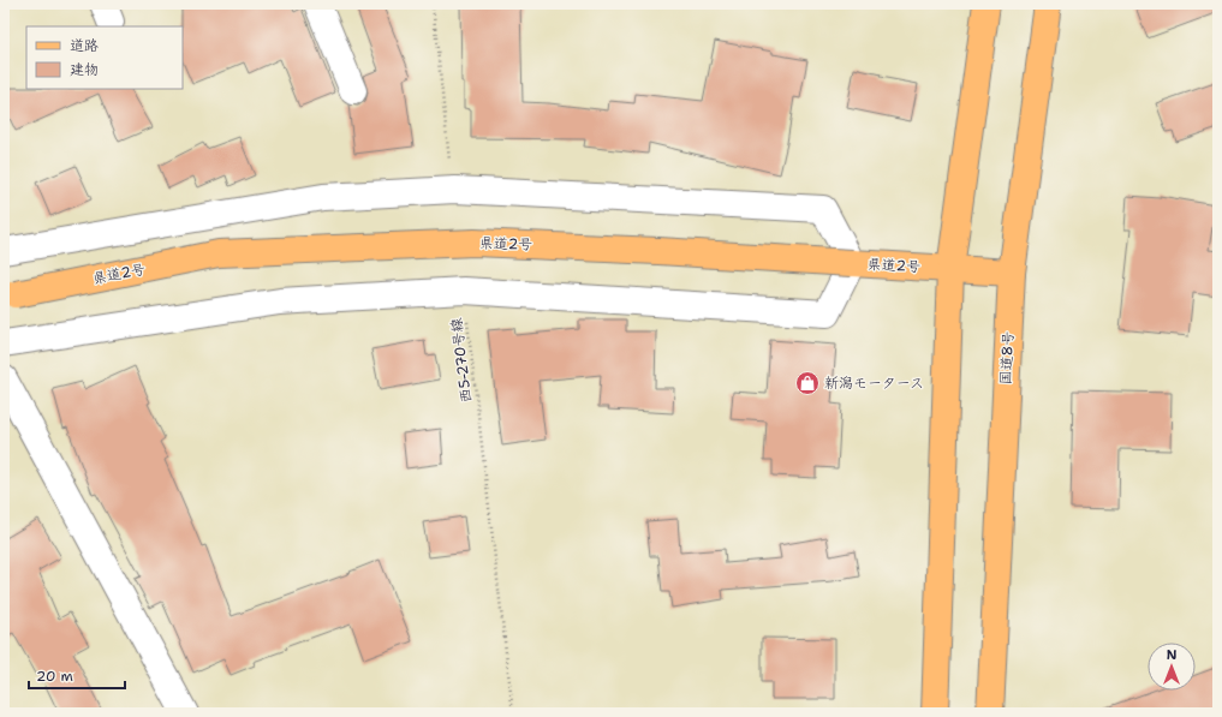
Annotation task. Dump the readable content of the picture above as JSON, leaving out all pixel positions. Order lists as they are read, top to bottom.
{
  "streets": {
    "main road": ["県道2号", "国道8号"],
    "path": ["西5-270号線"]
  },
  "crossings": [
    ["県道2号", "国道8号"]
  ],
  "places": {
    "shop": ["新潟モータース"]
  },
  "legend": ["道路", "建物"],
  "scale_bar": "20 m",
  "north": "top"
}
